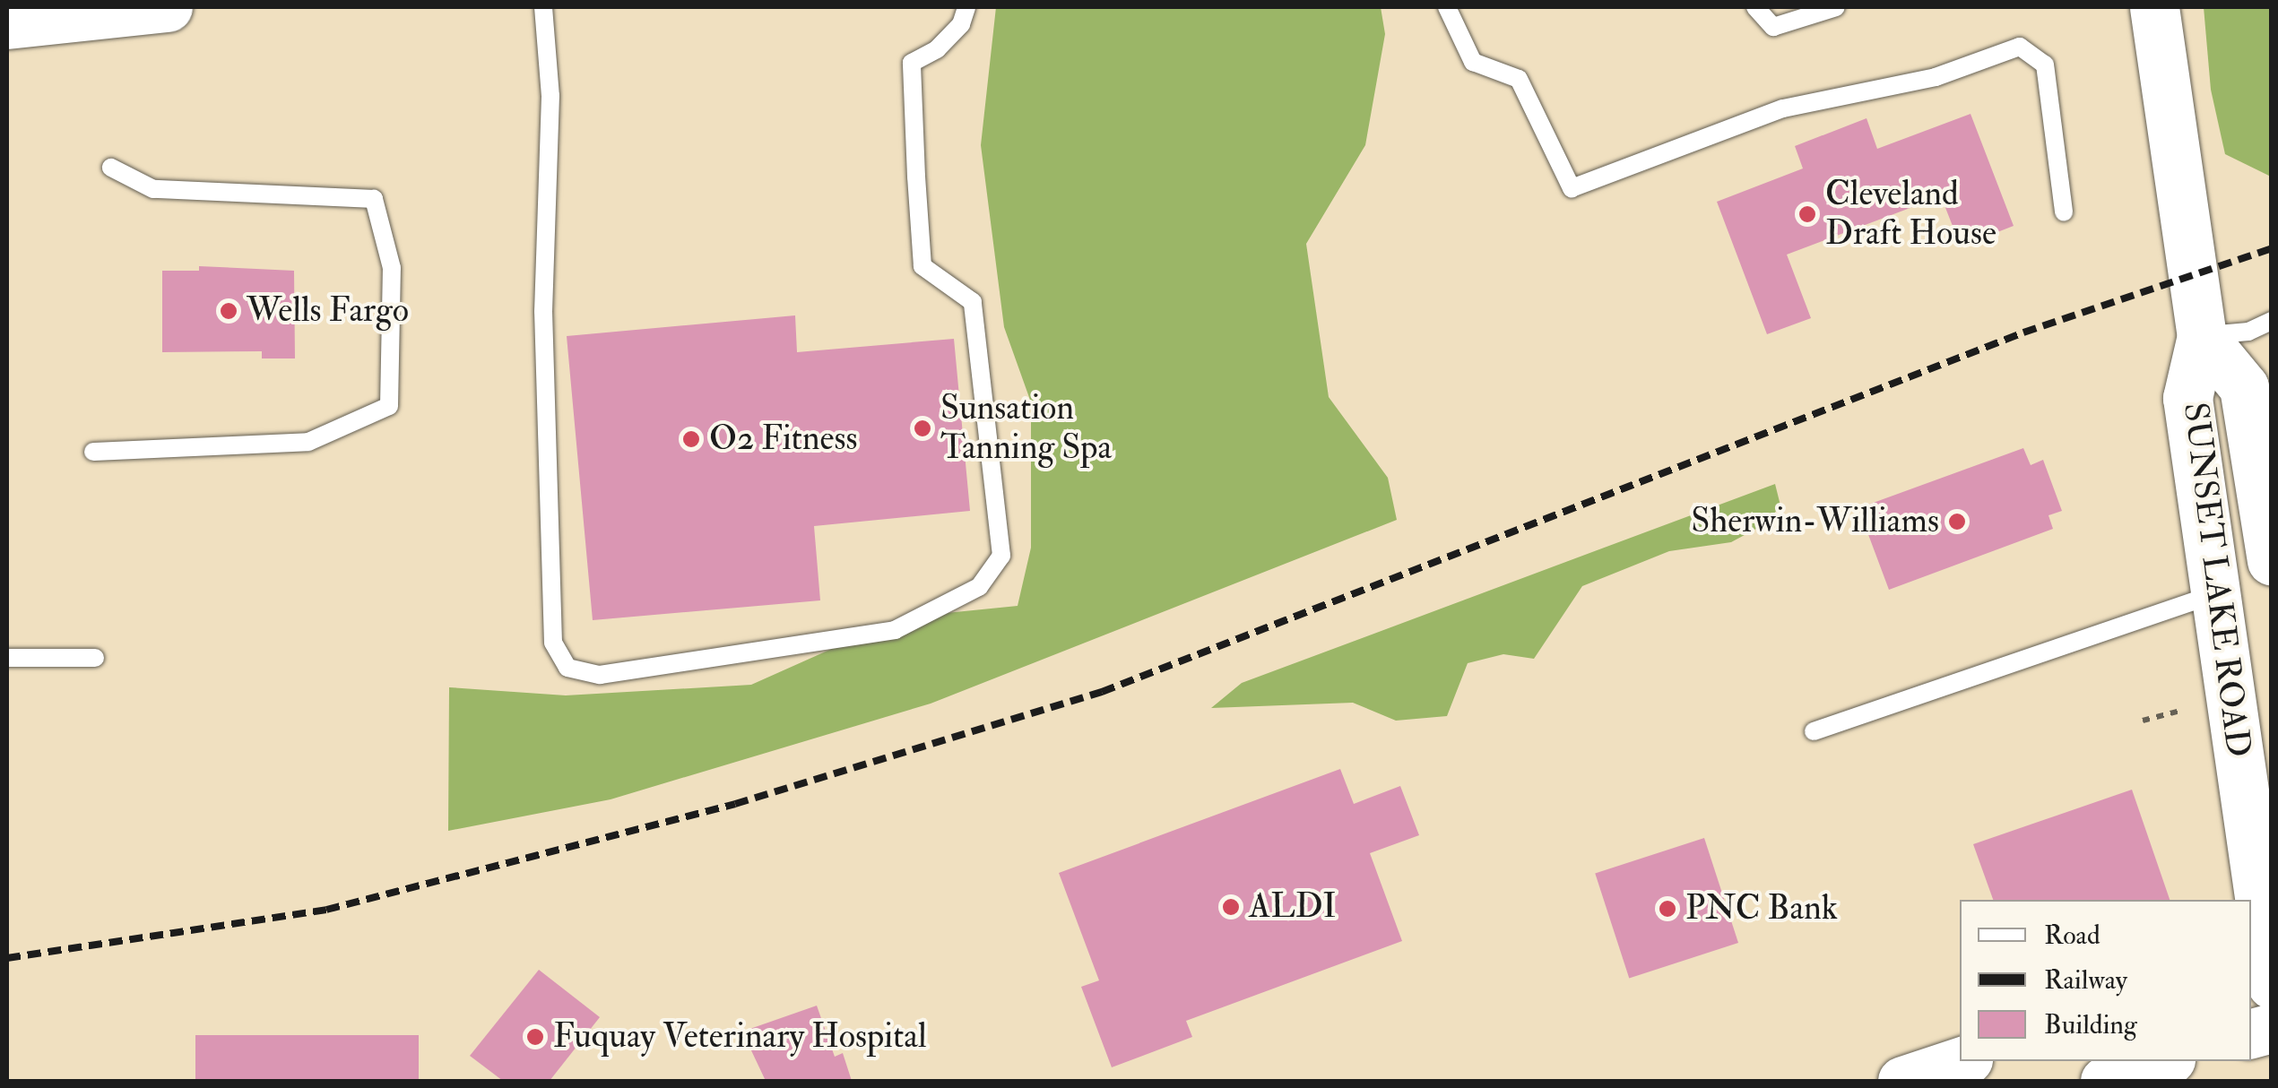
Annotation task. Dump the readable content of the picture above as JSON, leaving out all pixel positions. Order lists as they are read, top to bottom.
{
  "streets": {
    "main road": ["SUNSET LAKE ROAD"]
  },
  "places": [
    "Cleveland Draft House",
    "Wells Fargo",
    "Sunsation Tanning Spa",
    "O2 Fitness",
    "Sherwin-Williams",
    "ALDI",
    "PNC Bank",
    "Fuquay Veterinary Hospital"
  ],
  "legend": ["Road", "Railway", "Building"]
}
